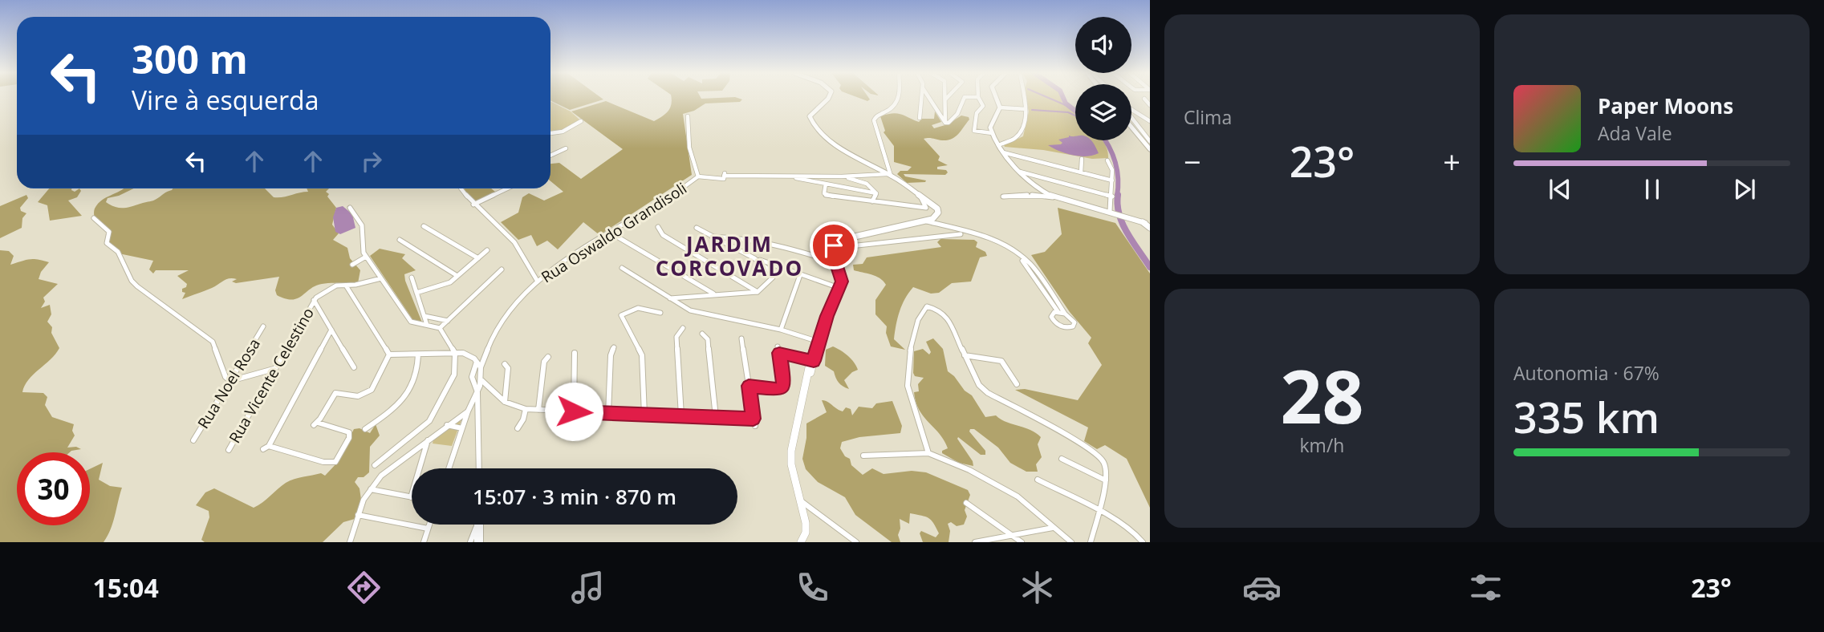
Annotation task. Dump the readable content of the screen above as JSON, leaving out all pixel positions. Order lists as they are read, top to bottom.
{
  "streets": {
    "street": ["Rua Oswaldo Grandisoli", "Rua Vicente Celestino", "Rua Noel Rosa"]
  },
  "districts": ["JARDIM CORCOVADO"],
  "page": {
    "tile": [
      "Clima",
      ["28", "km/h"],
      ["Autonomia · 67%", "335 km"]
    ],
    "turn": ["300 m", "Vire à esquerda"],
    "song": ["Paper Moons", "Ada Vale"],
    "heat": ["−", "23°", "+"],
    "limit": "30",
    "trip": "15:07 · 3 min · 870 m",
    "tabs": ["15:04", "23°"]
  }
}
